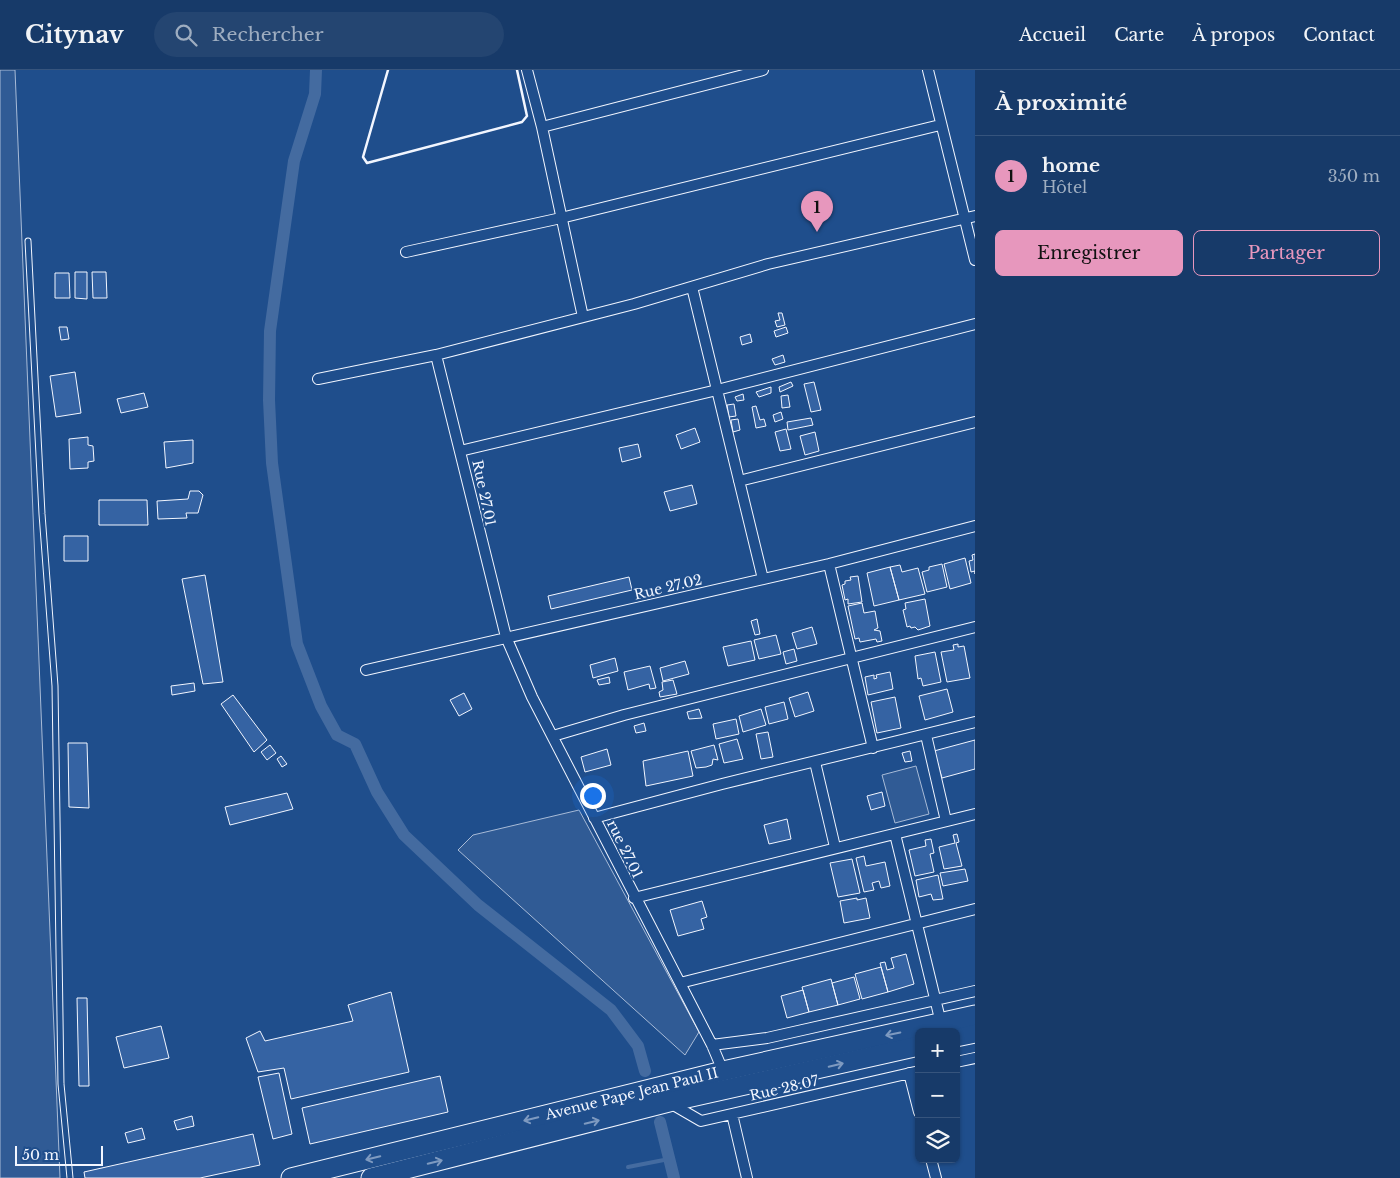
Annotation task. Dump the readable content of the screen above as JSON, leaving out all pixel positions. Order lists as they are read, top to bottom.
{
  "streets": {
    "highway": ["Avenue Pape Jean Paul II"],
    "street": [
      "Rue 27.01",
      "Rue 27.02",
      "rue 27.01",
      "Rue 28.07"
    ]
  },
  "crossings": [
    ["Rue 27.01", "Rue 27.02"],
    ["Rue 27.01", "rue 27.01"],
    ["Rue 27.02", "rue 27.01"],
    ["rue 27.01", "Avenue Pape Jean Paul II"],
    ["Rue 28.07", "Avenue Pape Jean Paul II"]
  ],
  "scale_bar": "50 m",
  "page": {
    "header": "Citynav",
    "search": "Rechercher",
    "nav": [
      "Accueil",
      "Carte",
      "À propos",
      "Contact"
    ],
    "heading": "À proximité",
    "list": [
      {
        "mark": "1",
        "name": "home",
        "note": "Hôtel",
        "value": "350 m"
      }
    ],
    "pins": "1",
    "buttons": ["Enregistrer", "Partager"],
    "map_buttons": ["+", "−"],
    "scale": "50 m"
  }
}
